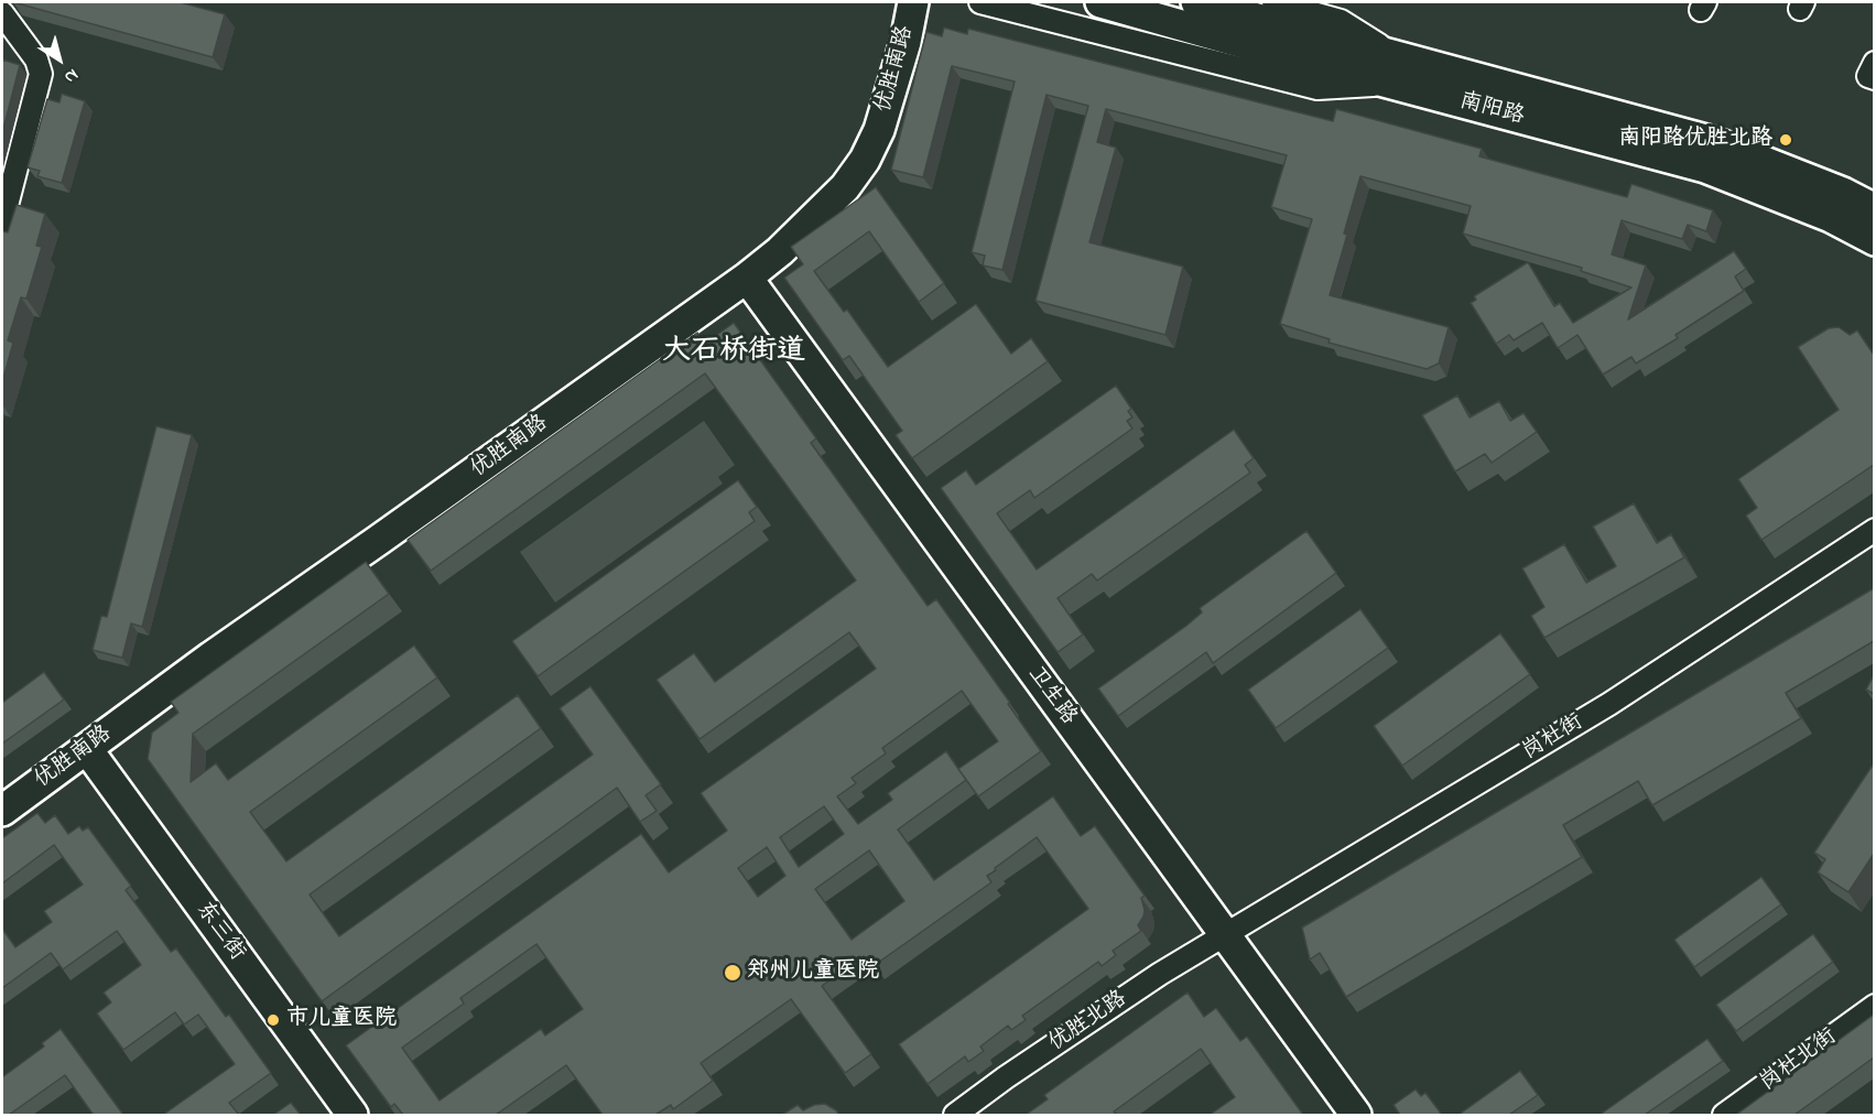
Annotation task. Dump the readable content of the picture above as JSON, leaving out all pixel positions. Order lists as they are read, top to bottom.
{
  "streets": {
    "street": [
      "优胜南路",
      "南阳路",
      "卫生路",
      "岗杜街",
      "东三街",
      "优胜北路",
      "岗杜北街"
    ]
  },
  "crossings": [
    ["优胜南路", "卫生路"],
    ["优胜南路", "东三街"],
    ["卫生路", "岗杜街"],
    ["卫生路", "优胜北路"],
    ["岗杜街", "优胜北路"]
  ],
  "districts": ["大石桥街道"],
  "places": ["南阳路优胜北路", "郑州儿童医院", "市儿童医院"],
  "north": "bottom right"
}
